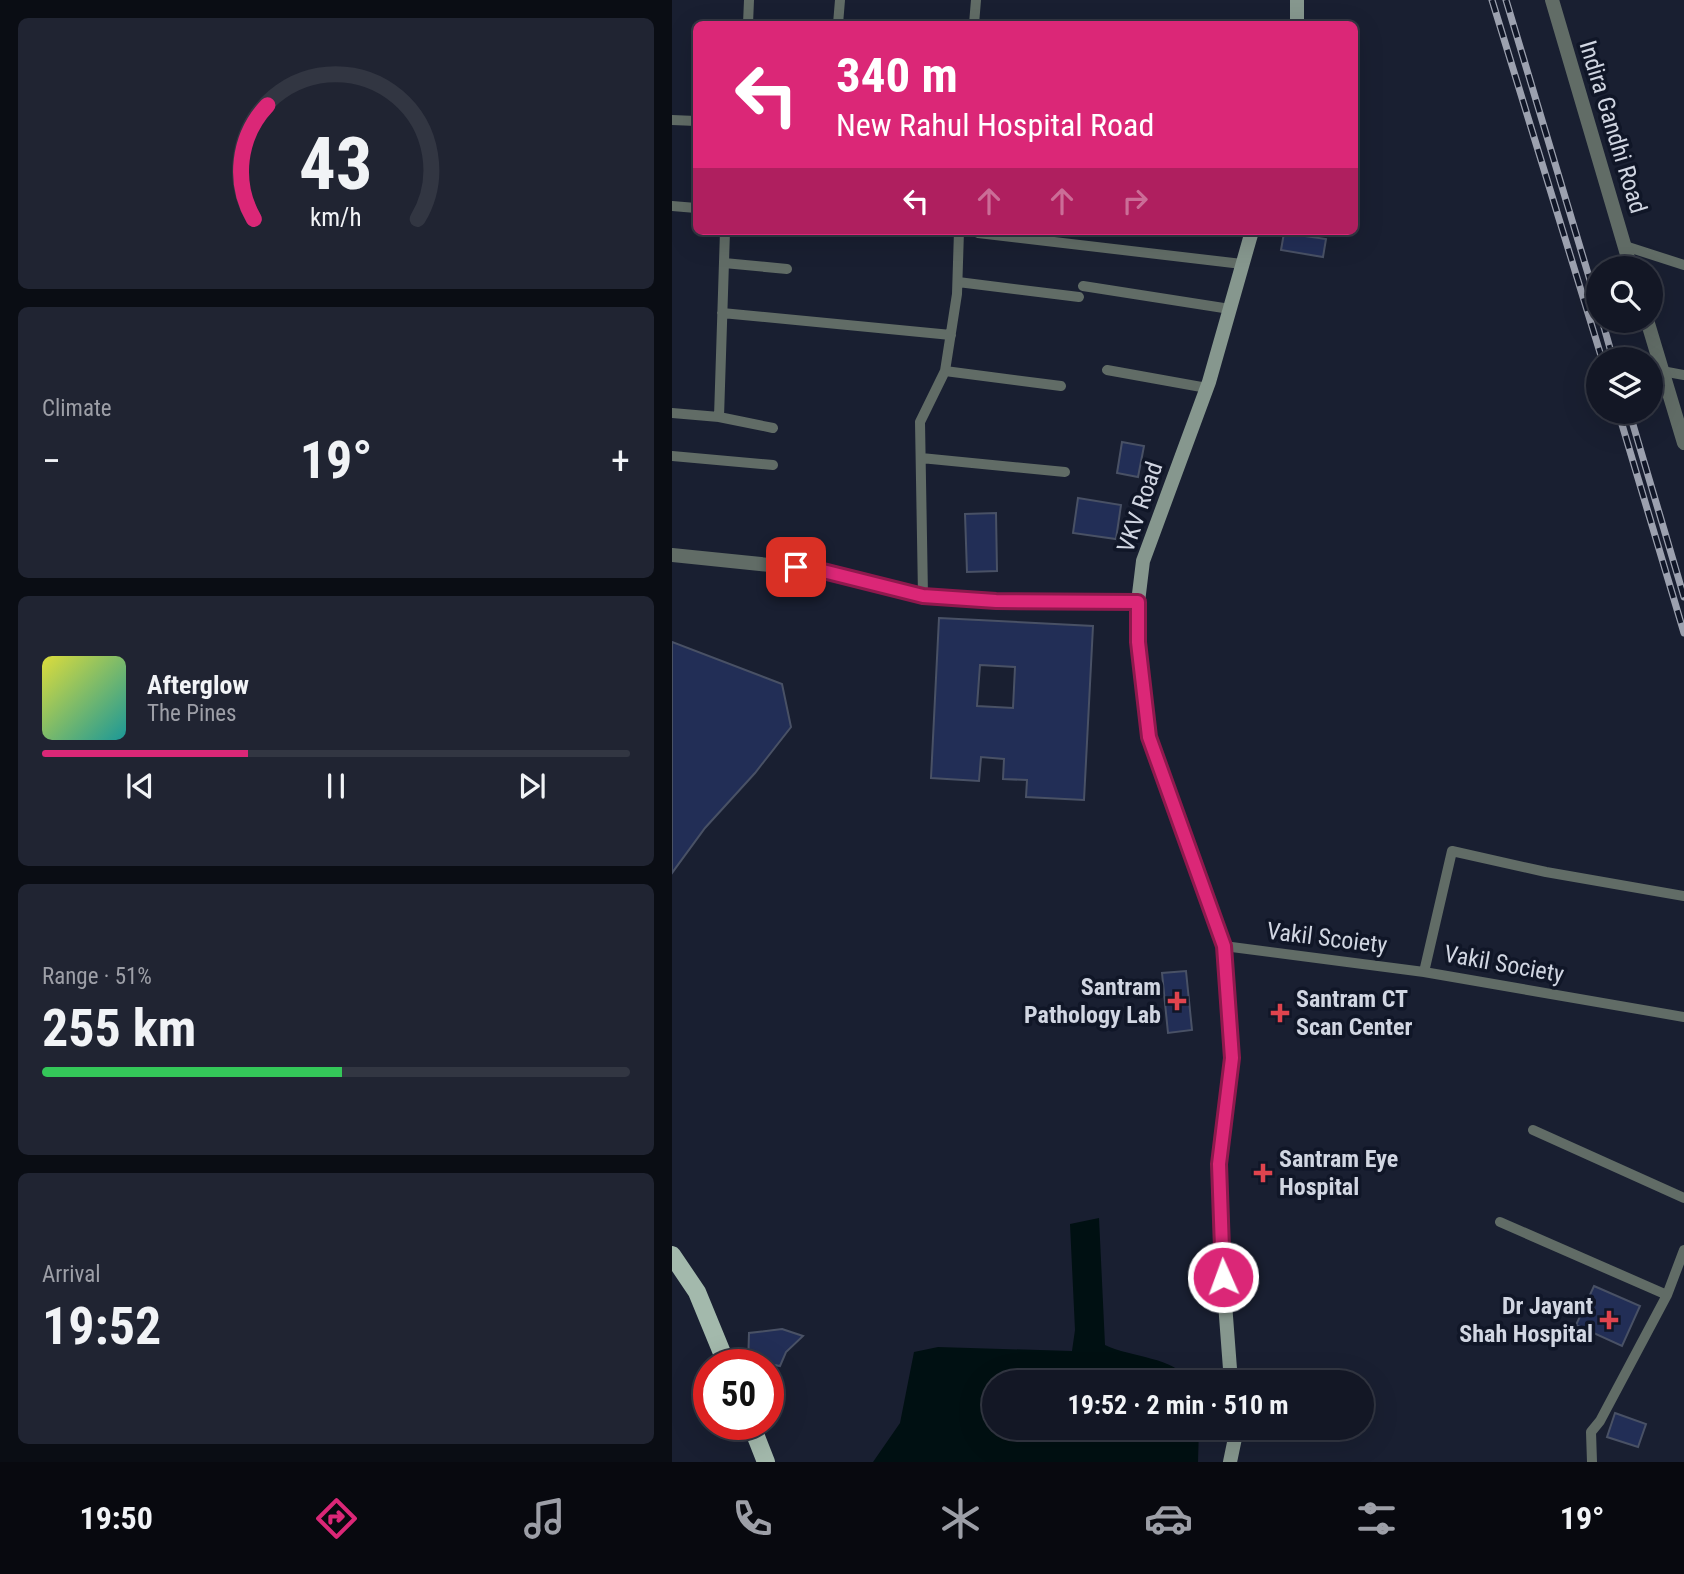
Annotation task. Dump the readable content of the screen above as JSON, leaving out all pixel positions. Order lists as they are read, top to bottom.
{
  "streets": {
    "main road": ["VKV Road"],
    "street": ["Indira Gandhi Road", "Vakil Scoiety", "Vakil Society"]
  },
  "crossings": [
    ["VKV Road", "Vakil Scoiety"],
    ["Vakil Scoiety", "Vakil Society"]
  ],
  "places": {
    "health": [
      "Santram Pathology Lab",
      "Santram CT Scan Center",
      "Santram Eye Hospital",
      "Dr Jayant Shah Hospital"
    ]
  },
  "page": {
    "turn": ["340 m", "New Rahul Hospital Road"],
    "tile": [
      "Climate",
      ["Range · 51%", "255 km"],
      ["Arrival", "19:52"]
    ],
    "heat": ["−", "19°", "+"],
    "song": ["Afterglow", "The Pines"],
    "limit": "50",
    "trip": "19:52 · 2 min · 510 m",
    "tabs": ["19:50", "19°"],
    "gauge": ["43", "km/h"]
  }
}
